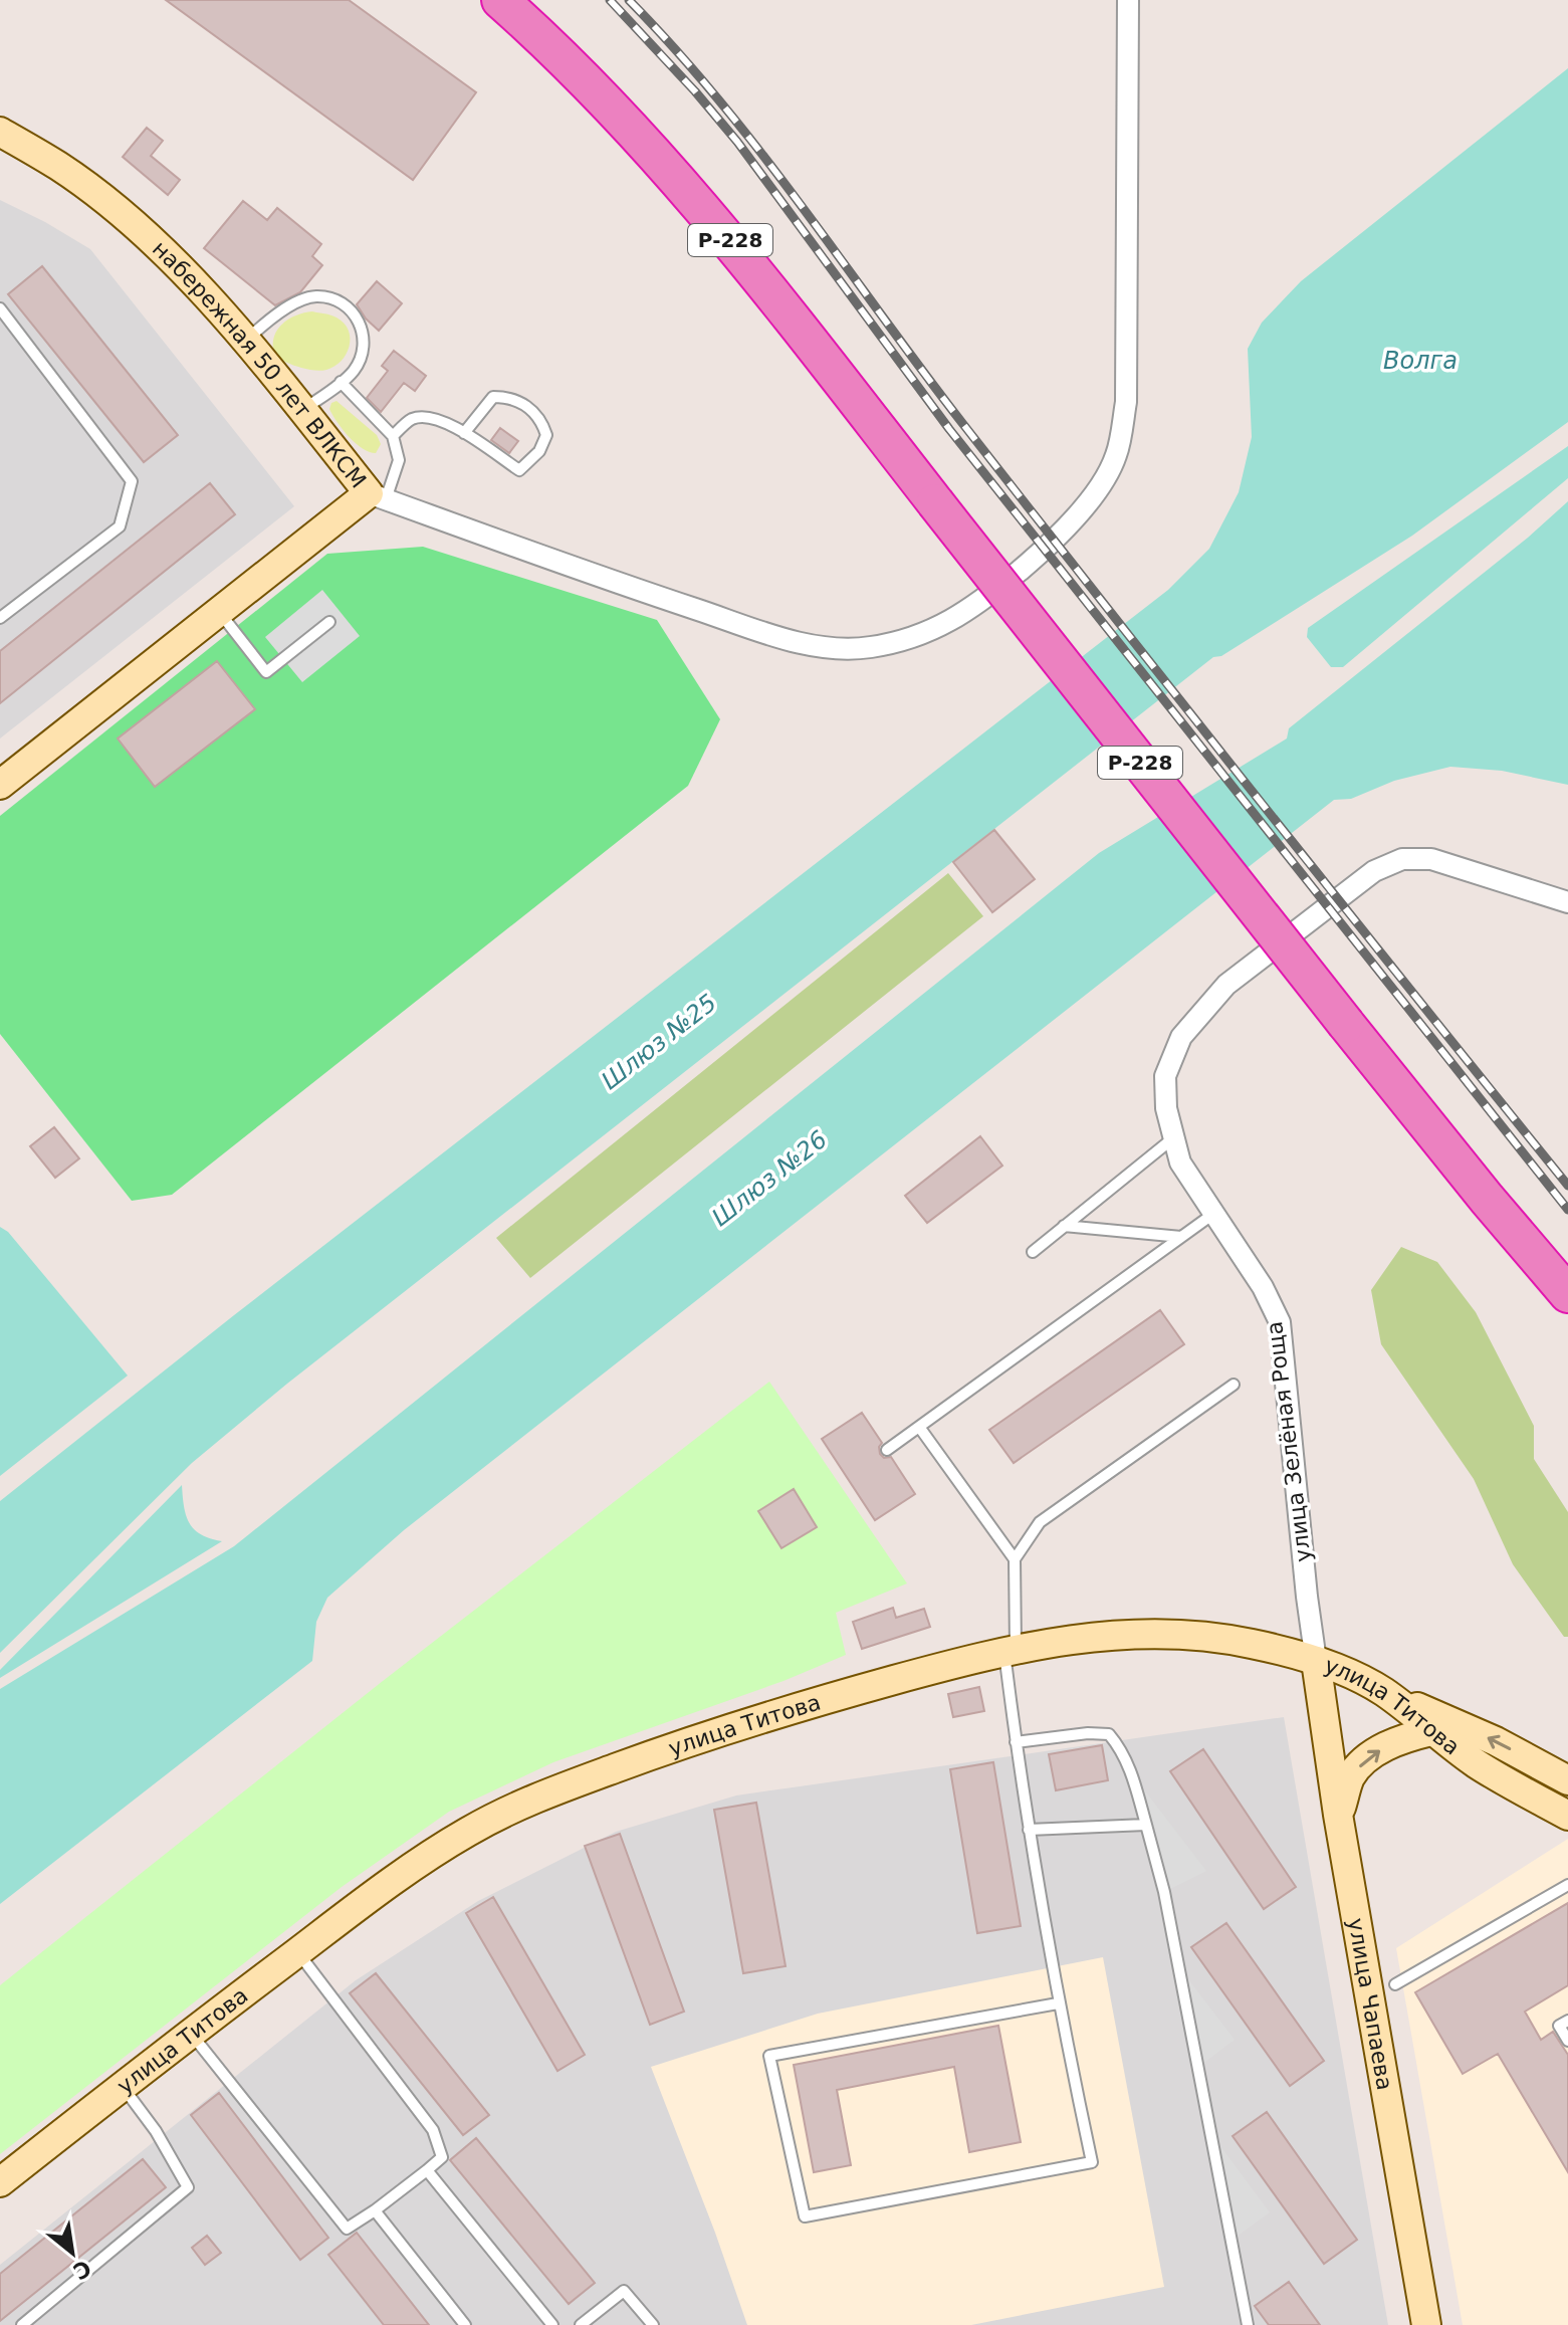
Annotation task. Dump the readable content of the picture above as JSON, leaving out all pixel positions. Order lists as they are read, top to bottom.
{
  "streets": {
    "highway": ["Р-228"],
    "main road": ["набережная 50 лет ВЛКСМ", "улица Титова", "улица Чапаева"],
    "street": ["улица Зелёная Роща"]
  },
  "crossings": [
    ["улица Зелёная Роща", "улица Титова"],
    ["улица Титова", "улица Чапаева"]
  ],
  "water": ["Волга", "Шлюз №25", "Шлюз №26"],
  "north": "bottom right"
}
